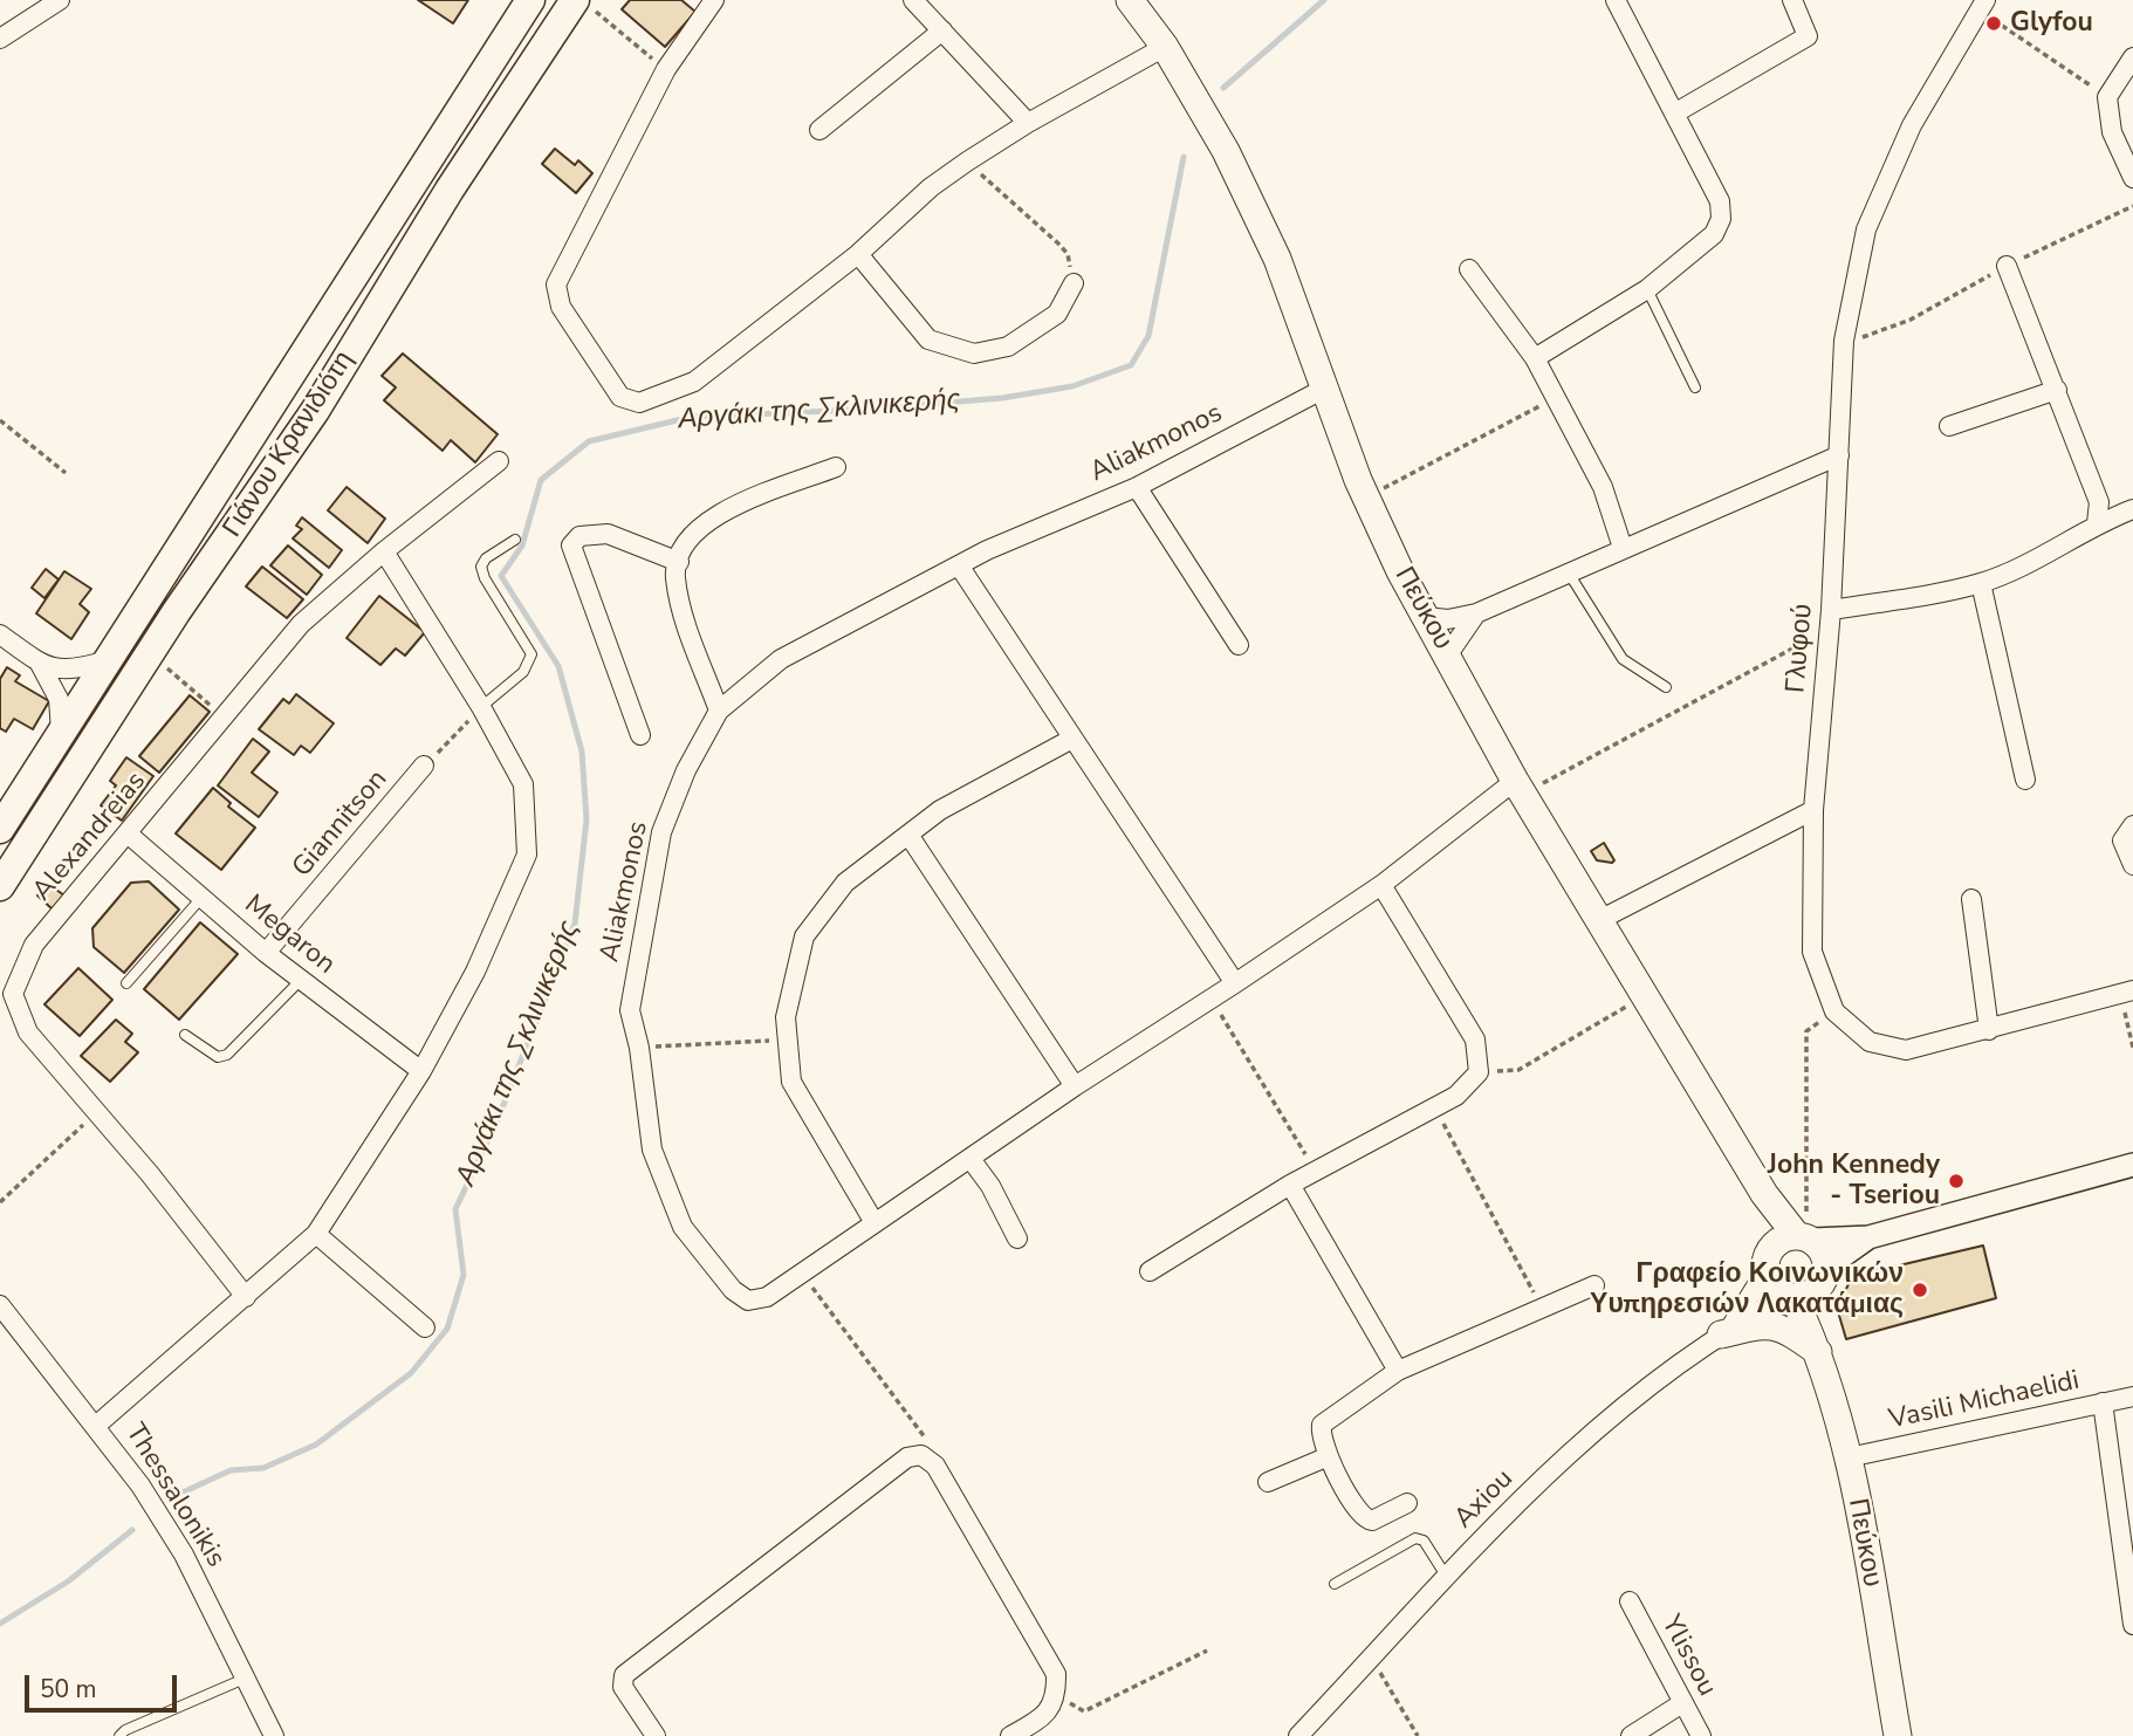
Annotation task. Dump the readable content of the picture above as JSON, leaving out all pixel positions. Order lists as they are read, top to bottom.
{
  "streets": {
    "main road": ["Γιάνου Κρανιδιότη", "Πεύκου"],
    "street": [
      "Aliakmonos",
      "Γλυφού",
      "Giannitson",
      "Alexandreias",
      "Megaron",
      "Vasili Michaelidi",
      "Thessalonikis",
      "Axiou",
      "Ylissou"
    ]
  },
  "crossings": [
    ["Aliakmonos", "Πεύκου"],
    ["Πεύκου", "Vasili Michaelidi"],
    ["Πεύκου", "Axiou"],
    ["Giannitson", "Megaron"],
    ["Alexandreias", "Megaron"]
  ],
  "water": ["Αργάκι της Σκλινικερής"],
  "places": ["Glyfou", "John Kennedy - Tseriou", "Γραφείο Κοινωνικών Υυπηρεσιών Λακατάμιας"],
  "scale_bar": "50 m"
}
